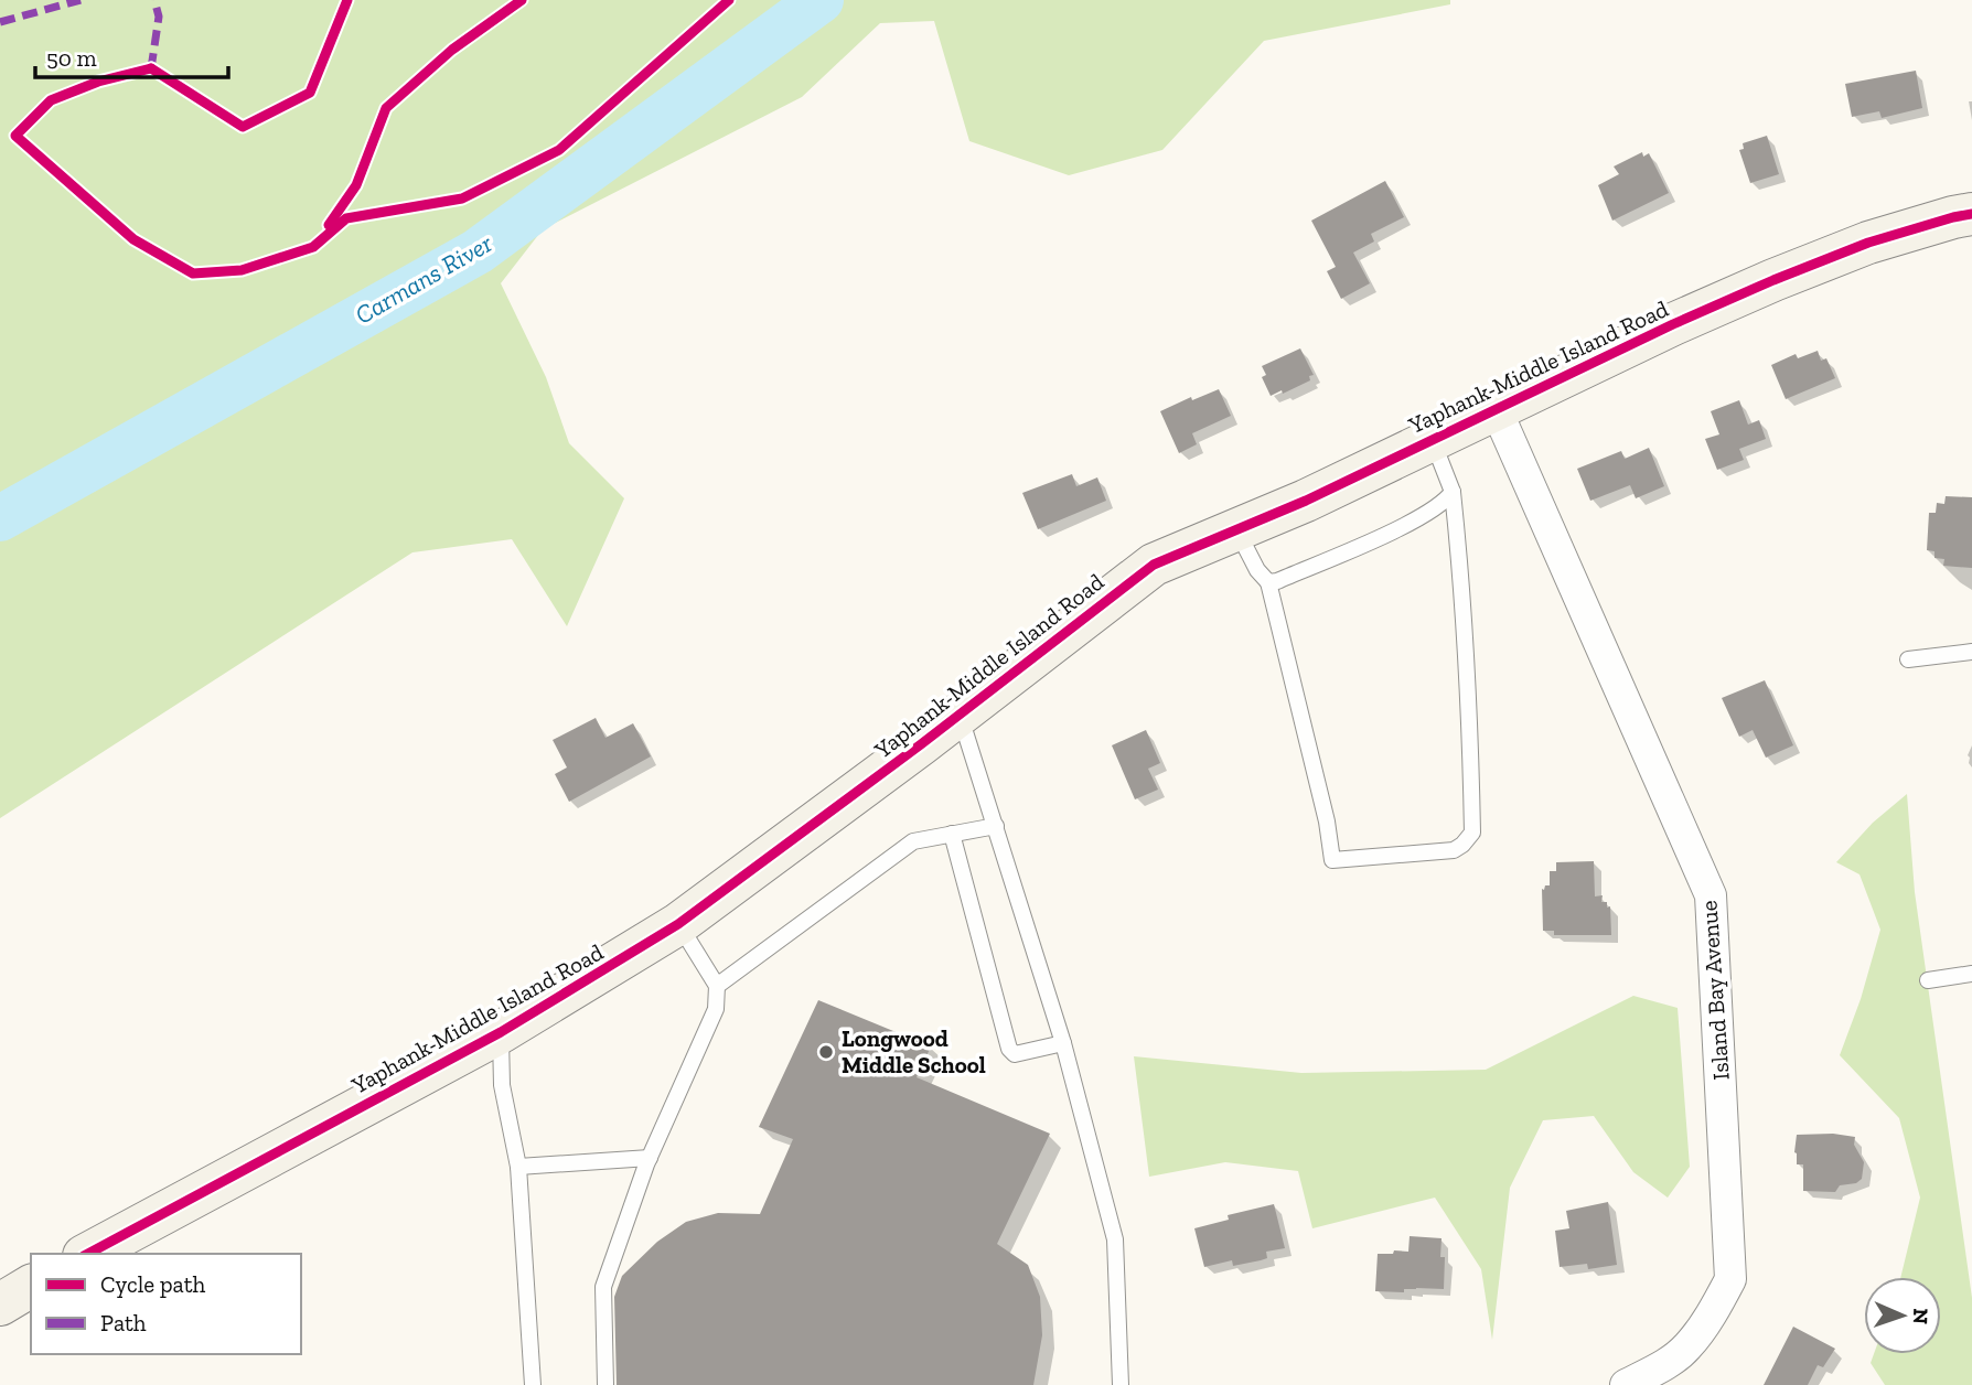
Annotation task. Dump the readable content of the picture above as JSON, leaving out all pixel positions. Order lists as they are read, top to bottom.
{
  "streets": {
    "main road": ["Yaphank-Middle Island Road"],
    "street": ["Island Bay Avenue"]
  },
  "crossings": [
    ["Yaphank-Middle Island Road", "Island Bay Avenue"]
  ],
  "water": ["Carmans River"],
  "places": ["Longwood Middle School"],
  "legend": ["Cycle path", "Path"],
  "scale_bar": "50 m",
  "north": "right"
}
